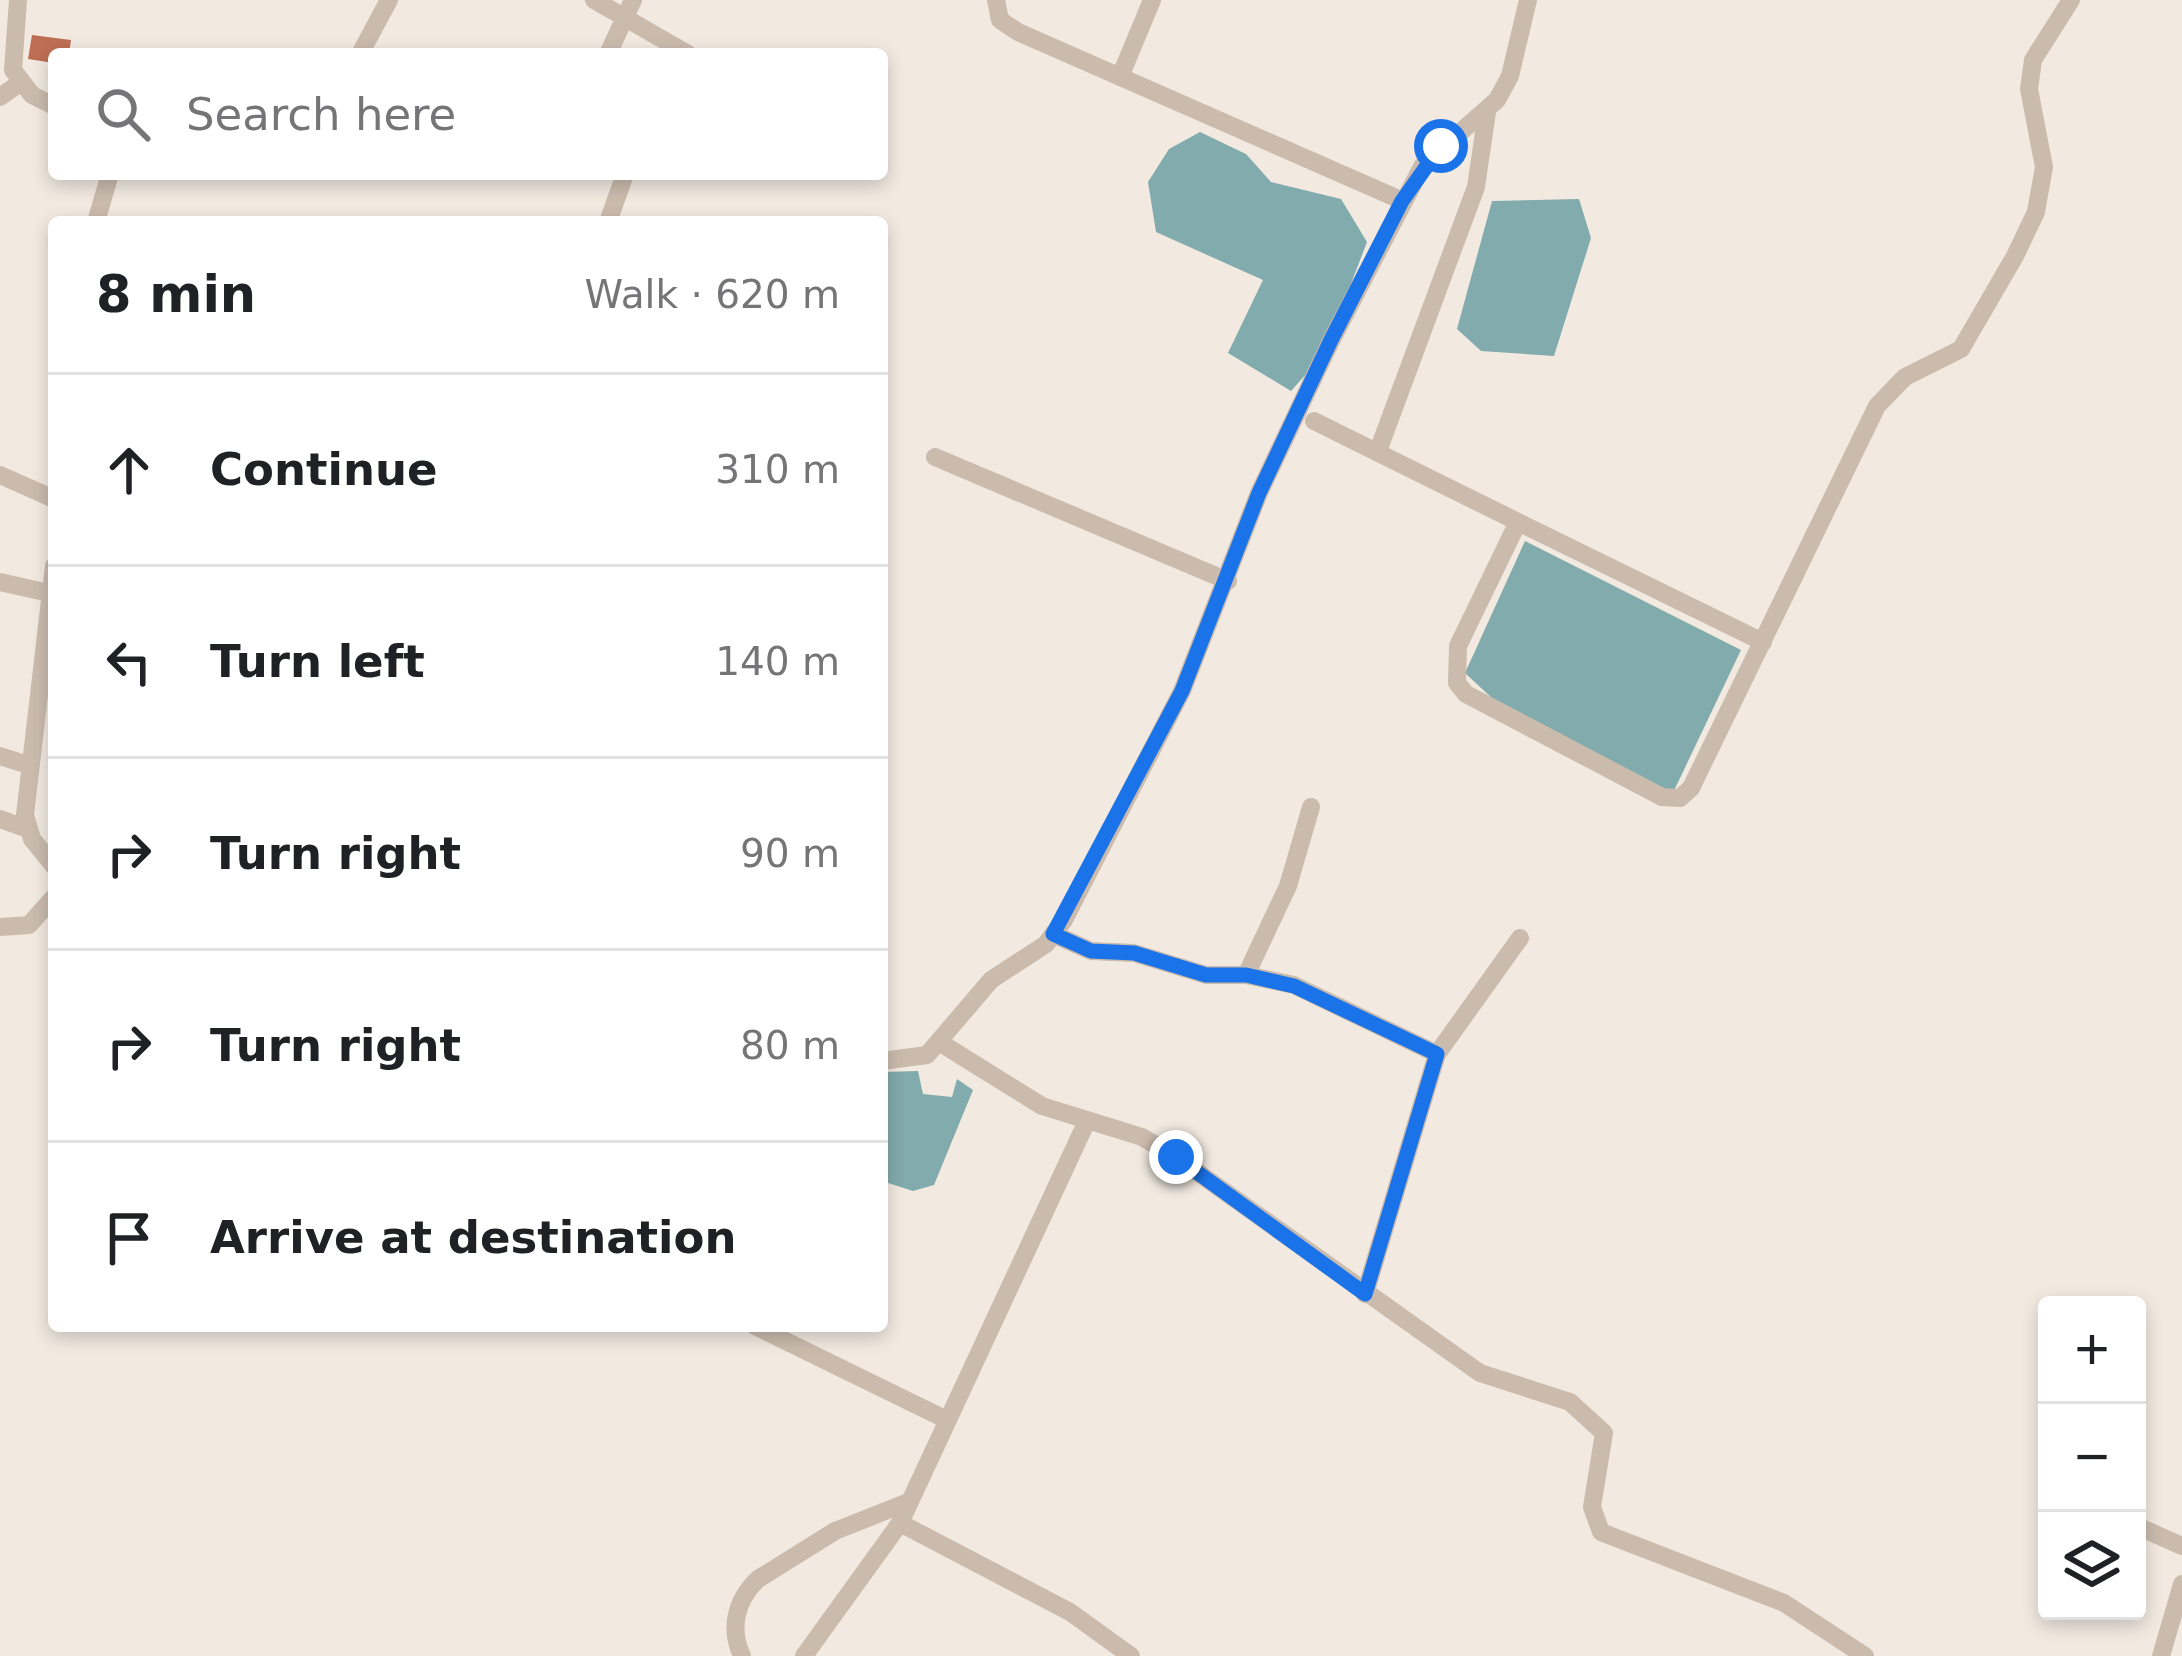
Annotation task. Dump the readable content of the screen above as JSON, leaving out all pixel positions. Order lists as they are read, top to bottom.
{
  "page": {
    "search": "Search here",
    "heading": ["8 min", "Walk · 620 m"],
    "list": [
      ["Continue", "310 m"],
      ["Turn left", "140 m"],
      ["Turn right", "90 m"],
      ["Turn right", "80 m"],
      "Arrive at destination"
    ],
    "map_buttons": ["+", "−"]
  }
}
